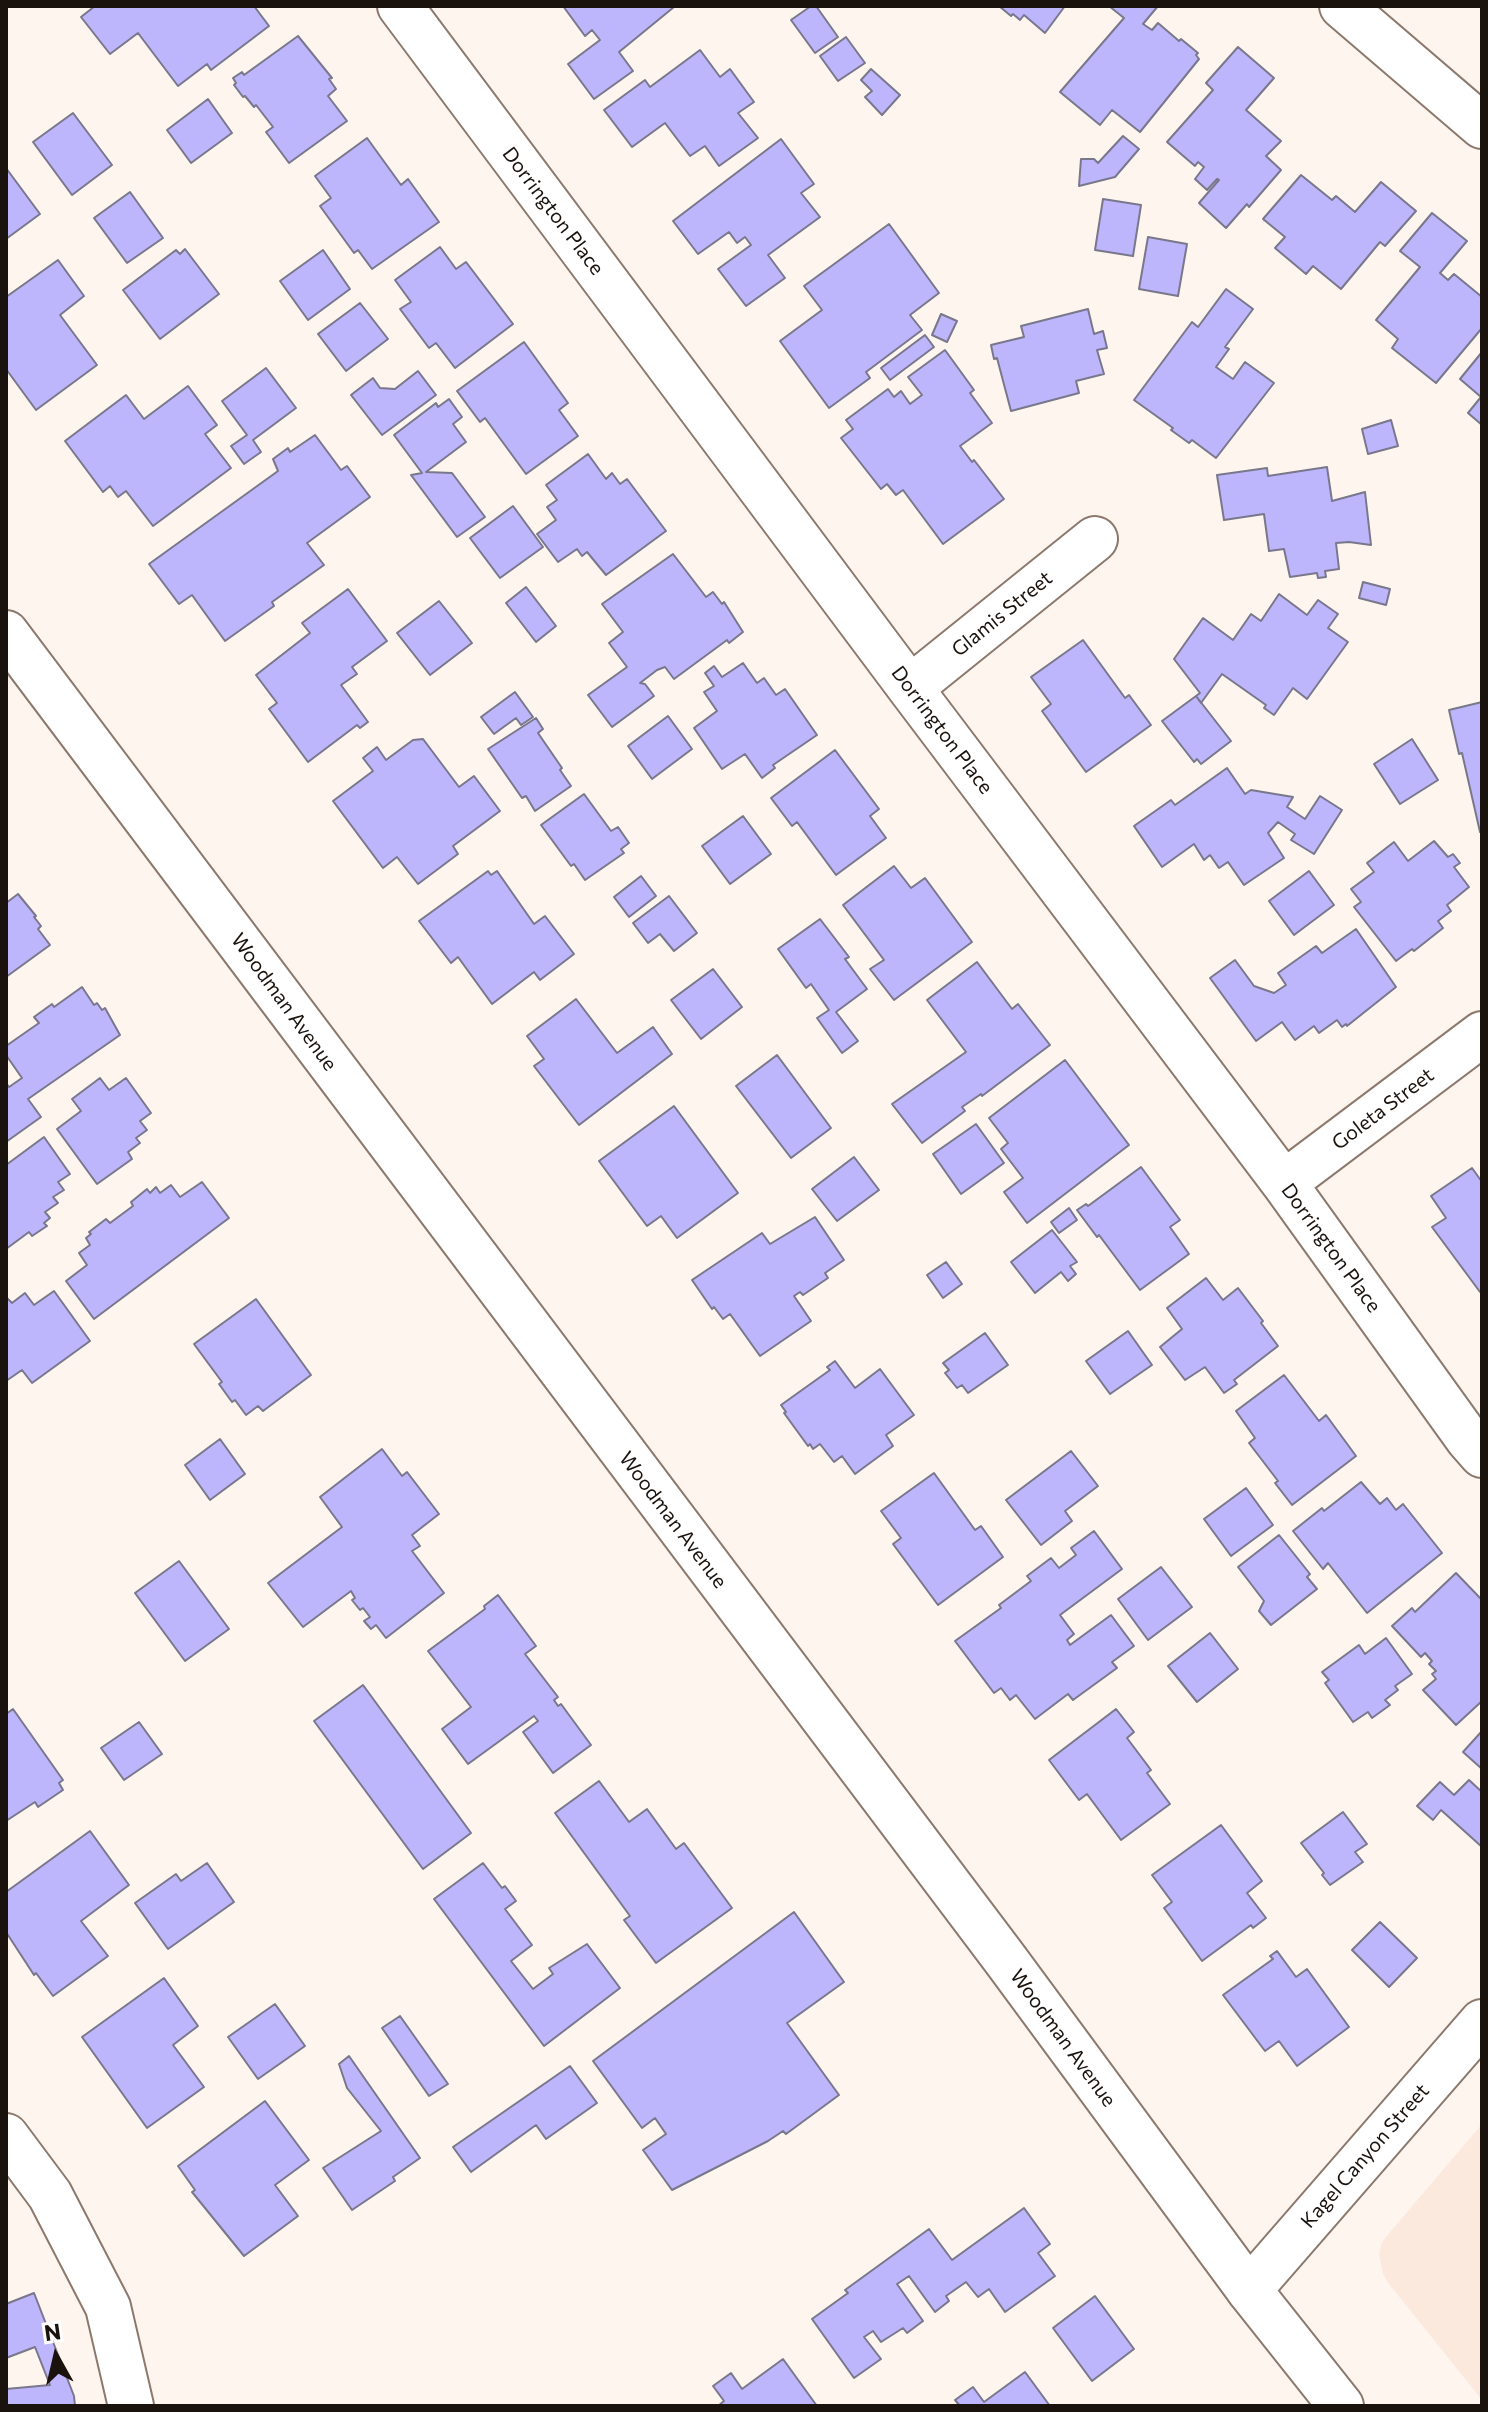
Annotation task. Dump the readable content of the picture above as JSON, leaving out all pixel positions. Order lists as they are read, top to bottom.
{
  "streets": {
    "street": [
      "Dorrington Place",
      "Glamis Street",
      "Woodman Avenue",
      "Goleta Street",
      "Kagel Canyon Street"
    ]
  },
  "crossings": [
    ["Dorrington Place", "Glamis Street"],
    ["Dorrington Place", "Goleta Street"],
    ["Woodman Avenue", "Kagel Canyon Street"]
  ],
  "north": "top"
}
